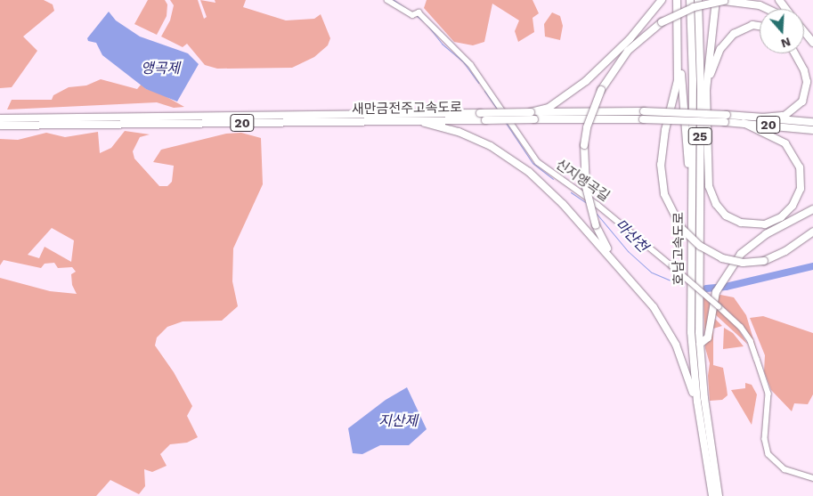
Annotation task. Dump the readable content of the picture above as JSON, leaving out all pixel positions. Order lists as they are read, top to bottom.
{
  "streets": {
    "highway": [
      "새만금전주고속도로",
      "20",
      "25",
      "호남고속도로"
    ],
    "street": ["신지앵곡길"]
  },
  "water": ["앵곡제", "마산천", "지산제"],
  "north": "bottom"
}
